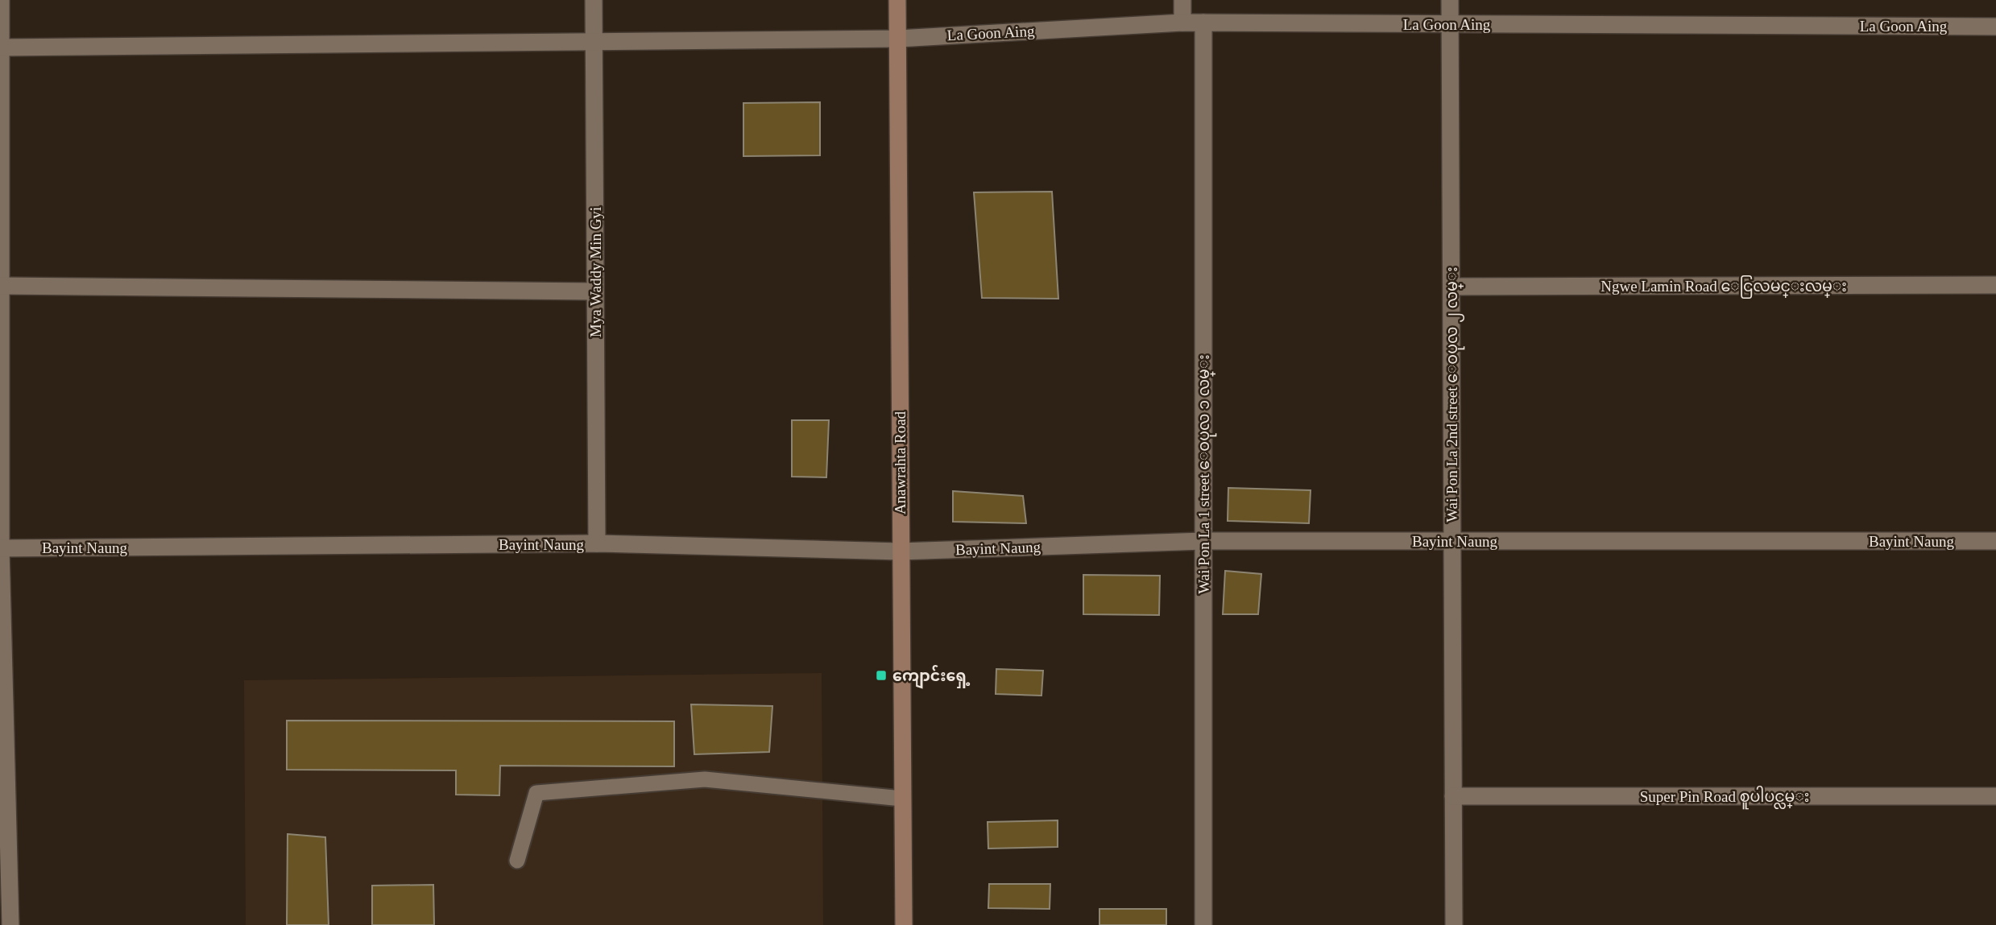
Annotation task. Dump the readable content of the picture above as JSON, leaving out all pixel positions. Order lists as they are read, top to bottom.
{
  "streets": {
    "main road": ["Anawrahta Road"],
    "street": [
      "La Goon Aing",
      "Mya Waddy Min Gyi",
      "Ngwe Lamin Road ေငြလမင္းလမ္း",
      "Wai Pon La 2nd street ေဝပုလ ၂ လမ္း",
      "Wai Pon La 1 street ေဝပုလ ၁ လမ္း",
      "Bayint Naung",
      "Super Pin Road စူပါပင္လမ္း"
    ]
  },
  "crossings": [
    ["La Goon Aing", "Mya Waddy Min Gyi"],
    ["La Goon Aing", "Wai Pon La 2nd street ေဝပုလ ၂ လမ္း"],
    ["La Goon Aing", "Anawrahta Road"],
    ["La Goon Aing", "Wai Pon La 1 street ေဝပုလ ၁ လမ္း"],
    ["Mya Waddy Min Gyi", "Bayint Naung"],
    ["Ngwe Lamin Road ေငြလမင္းလမ္း", "Wai Pon La 2nd street ေဝပုလ ၂ လမ္း"],
    ["Wai Pon La 2nd street ေဝပုလ ၂ လမ္း", "Bayint Naung"],
    ["Wai Pon La 2nd street ေဝပုလ ၂ လမ္း", "Super Pin Road စူပါပင္လမ္း"],
    ["Anawrahta Road", "Bayint Naung"],
    ["Wai Pon La 1 street ေဝပုလ ၁ လမ္း", "Bayint Naung"]
  ],
  "places": {
    "transit": ["ကျောင်းရှေ့"]
  }
}
